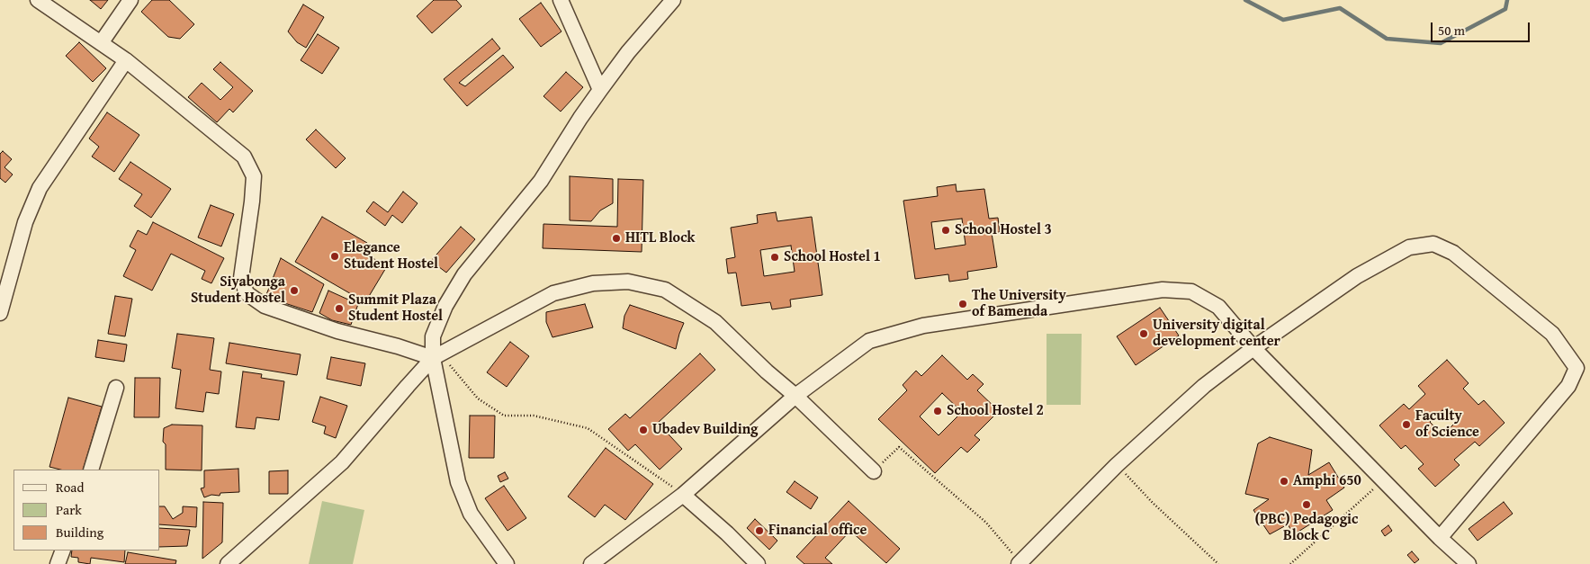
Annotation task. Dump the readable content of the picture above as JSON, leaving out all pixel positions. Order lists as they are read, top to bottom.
{
  "places": [
    "School Hostel 3",
    "HITL Block",
    "Elegance Student Hostel",
    "School Hostel 1",
    "Siyabonga Student Hostel",
    "The University of Bamenda",
    "Summit Plaza Student Hostel",
    "University digital development center",
    "School Hostel 2",
    "Faculty of Science",
    "Ubadev Building",
    "Amphi 650",
    "(PBC) Pedagogic Block C",
    "Financial office"
  ],
  "legend": ["Road", "Park", "Building"],
  "scale_bar": "50 m"
}
